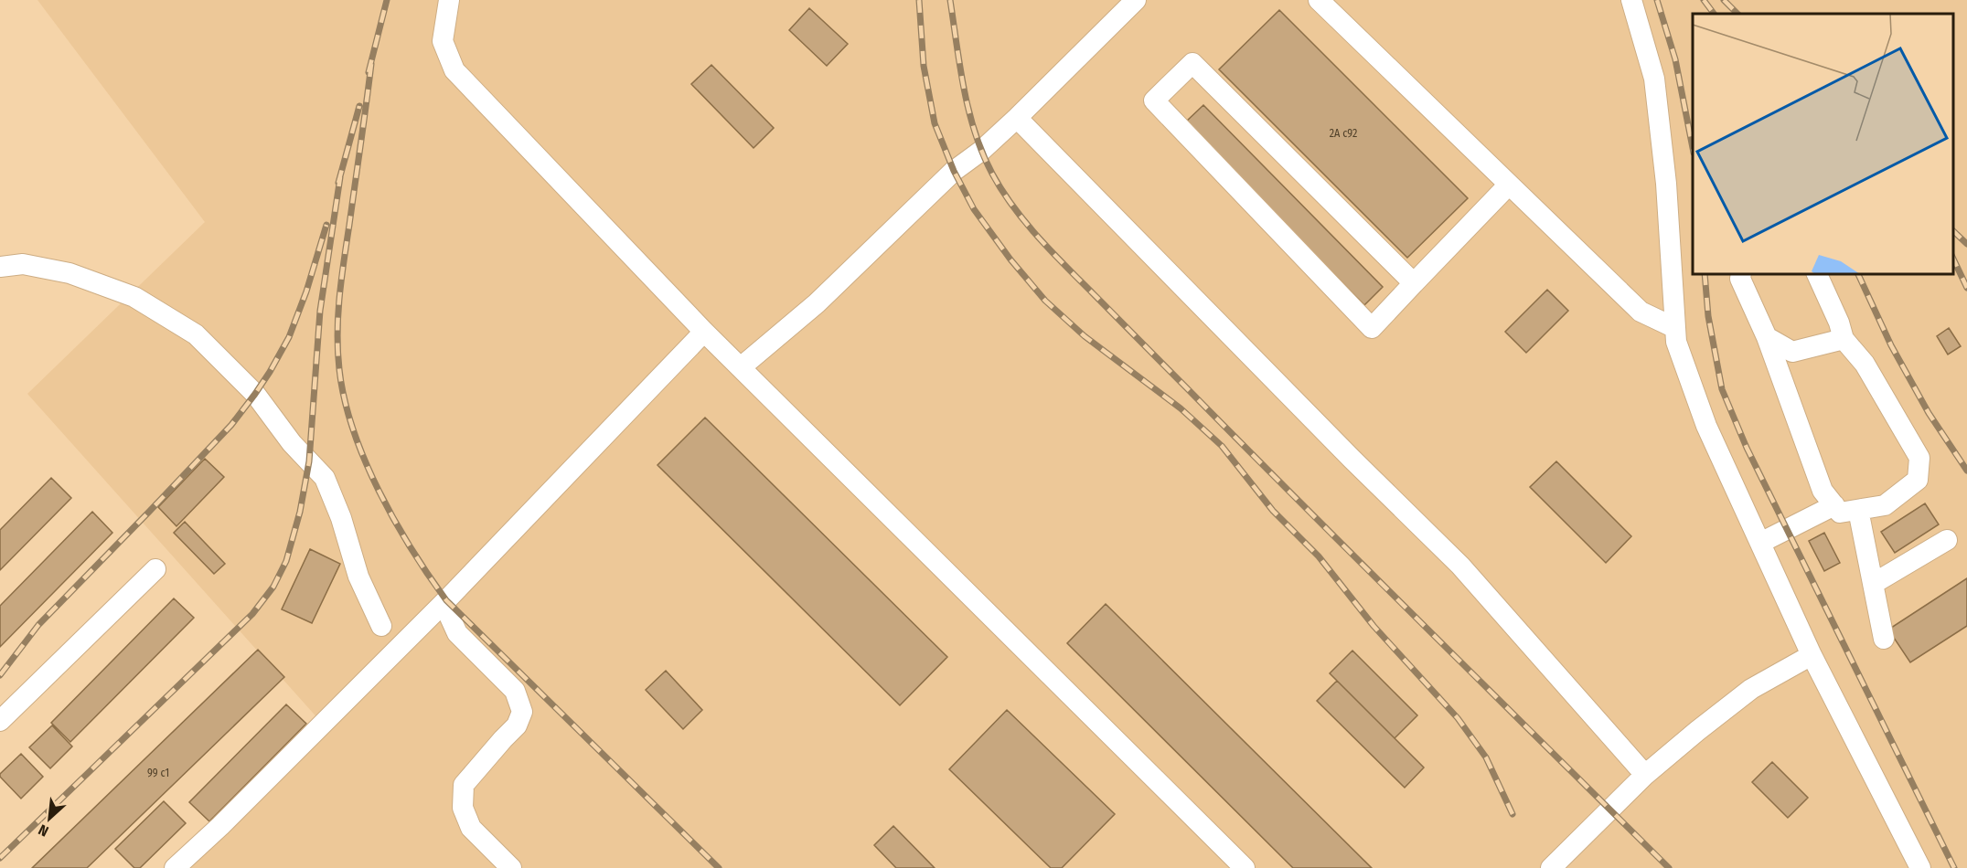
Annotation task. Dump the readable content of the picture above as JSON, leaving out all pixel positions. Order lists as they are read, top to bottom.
{
  "house_numbers": ["2А с92", "99 с1"],
  "north": "bottom left"
}
